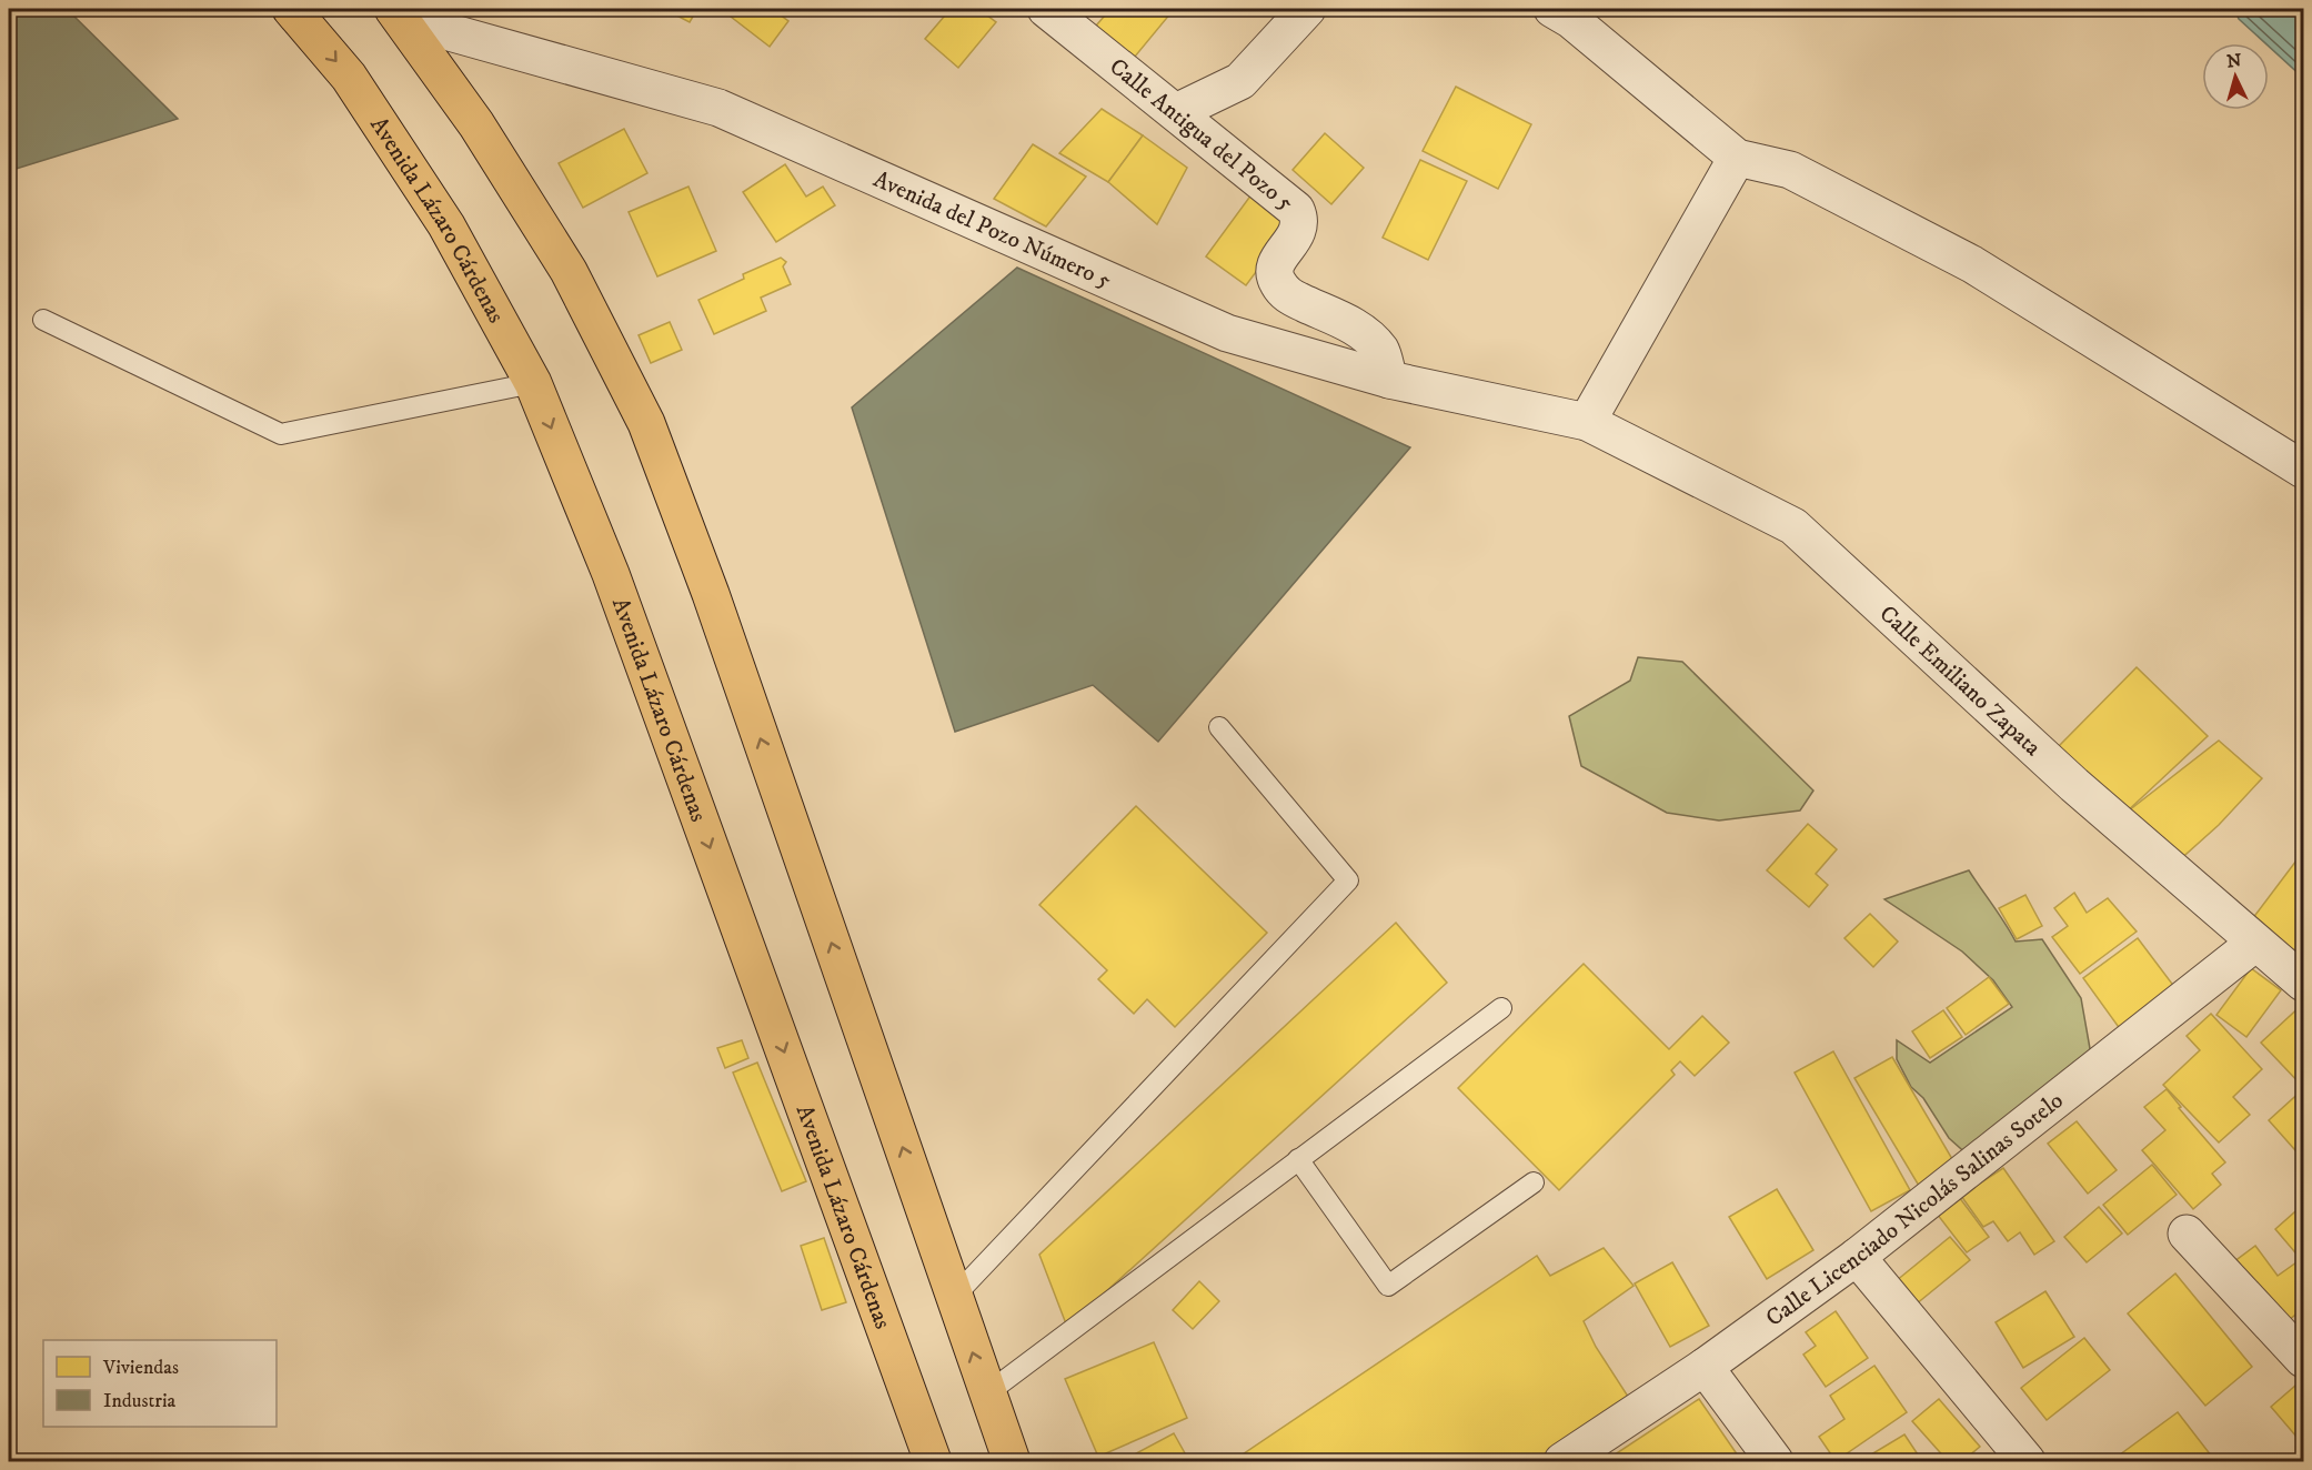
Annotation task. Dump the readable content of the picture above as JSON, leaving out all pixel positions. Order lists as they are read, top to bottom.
{
  "streets": {
    "main road": ["Avenida Lázaro Cárdenas"],
    "street": [
      "Calle Antigua del Pozo 5",
      "Avenida del Pozo Número 5",
      "Calle Emiliano Zapata",
      "Calle Licenciado Nicolás Salinas Sotelo"
    ]
  },
  "crossings": [
    ["Calle Antigua del Pozo 5", "Avenida del Pozo Número 5"],
    ["Avenida del Pozo Número 5", "Calle Emiliano Zapata"],
    ["Calle Emiliano Zapata", "Calle Licenciado Nicolás Salinas Sotelo"]
  ],
  "legend": ["Viviendas", "Industria"],
  "north": "top"
}
